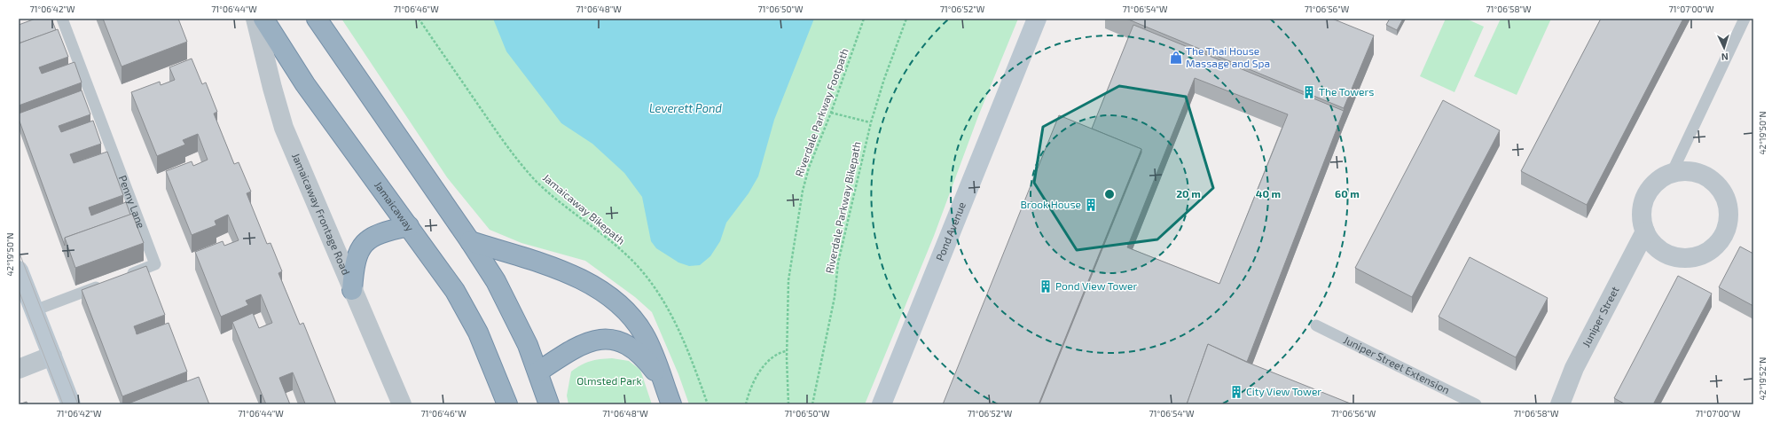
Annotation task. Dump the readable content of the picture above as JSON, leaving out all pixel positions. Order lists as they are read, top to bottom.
{
  "streets": {
    "highway": ["Jamaicaway"],
    "main road": ["Pond Avenue"],
    "street": ["Jamaicaway Frontage Road", "Juniper Street"],
    "lane": ["Penny Lane", "Juniper Street Extension"],
    "path": ["Riverdale Parkway Footpath", "Riverdale Parkway Bikepath", "Jamaicaway Bikepath"]
  },
  "water": ["Leverett Pond"],
  "parks": ["Olmsted Park"],
  "places": {
    "shop": ["The Thai House Massage and Spa"],
    "building": [
      "The Towers",
      "Brook House",
      "Pond View Tower",
      "City View Tower"
    ]
  },
  "north": "bottom",
  "coordinates": [
    "71°06'42\"W",
    "71°06'44\"W",
    "71°06'46\"W",
    "71°06'48\"W",
    "71°06'50\"W",
    "71°06'52\"W",
    "71°06'54\"W",
    "71°06'56\"W",
    "71°06'58\"W",
    "71°07'00\"W",
    "42°19'50\"N",
    "42°19'52\"N"
  ],
  "rings": ["20 m", "40 m", "60 m"]
}
